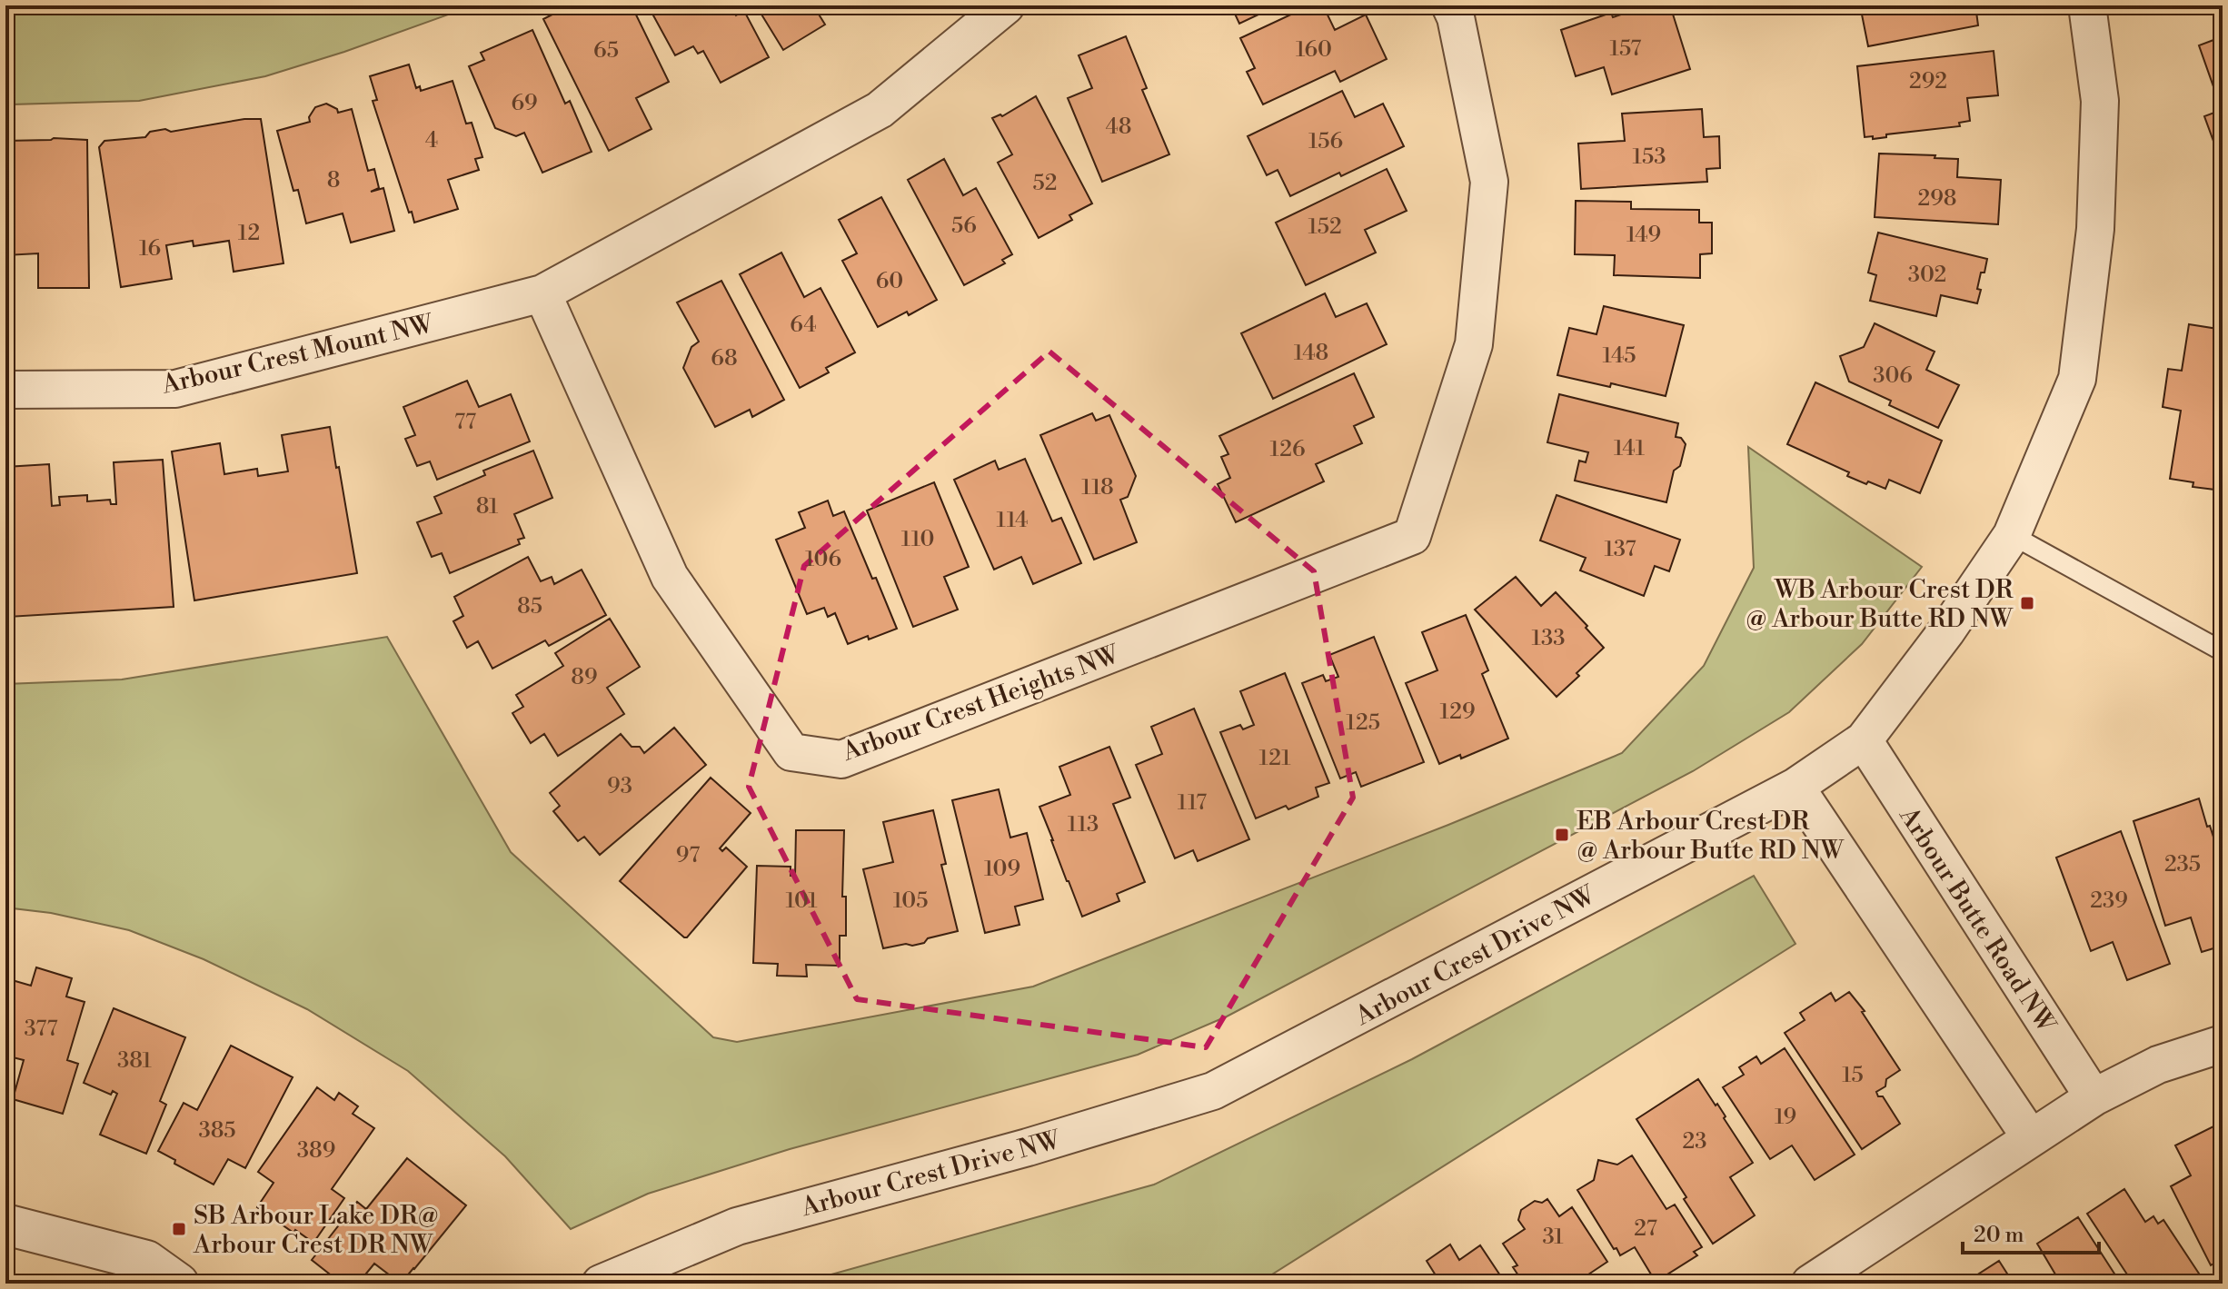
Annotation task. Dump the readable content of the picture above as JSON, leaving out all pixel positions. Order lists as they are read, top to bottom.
{
  "streets": {
    "street": [
      "Arbour Crest Mount NW",
      "Arbour Crest Heights NW",
      "Arbour Butte Road NW",
      "Arbour Crest Drive NW"
    ]
  },
  "crossings": [
    ["Arbour Crest Mount NW", "Arbour Crest Heights NW"],
    ["Arbour Butte Road NW", "Arbour Crest Drive NW"]
  ],
  "places": {
    "transit": ["WB Arbour Crest DR @ Arbour Butte RD NW", "EB Arbour Crest DR @ Arbour Butte RD NW", "SB Arbour Lake DR@ Arbour Crest DR NW"]
  },
  "house_numbers": [
    "157",
    "160",
    "65",
    "292",
    "69",
    "48",
    "4",
    "156",
    "153",
    "8",
    "52",
    "298",
    "56",
    "152",
    "12",
    "149",
    "16",
    "302",
    "60",
    "64",
    "148",
    "145",
    "68",
    "306",
    "77",
    "141",
    "126",
    "118",
    "81",
    "114",
    "110",
    "137",
    "106",
    "85",
    "133",
    "89",
    "129",
    "125",
    "121",
    "93",
    "117",
    "113",
    "97",
    "235",
    "109",
    "101",
    "105",
    "239",
    "377",
    "381",
    "15",
    "19",
    "385",
    "23",
    "389",
    "27",
    "31"
  ],
  "scale_bar": "20 m"
}
